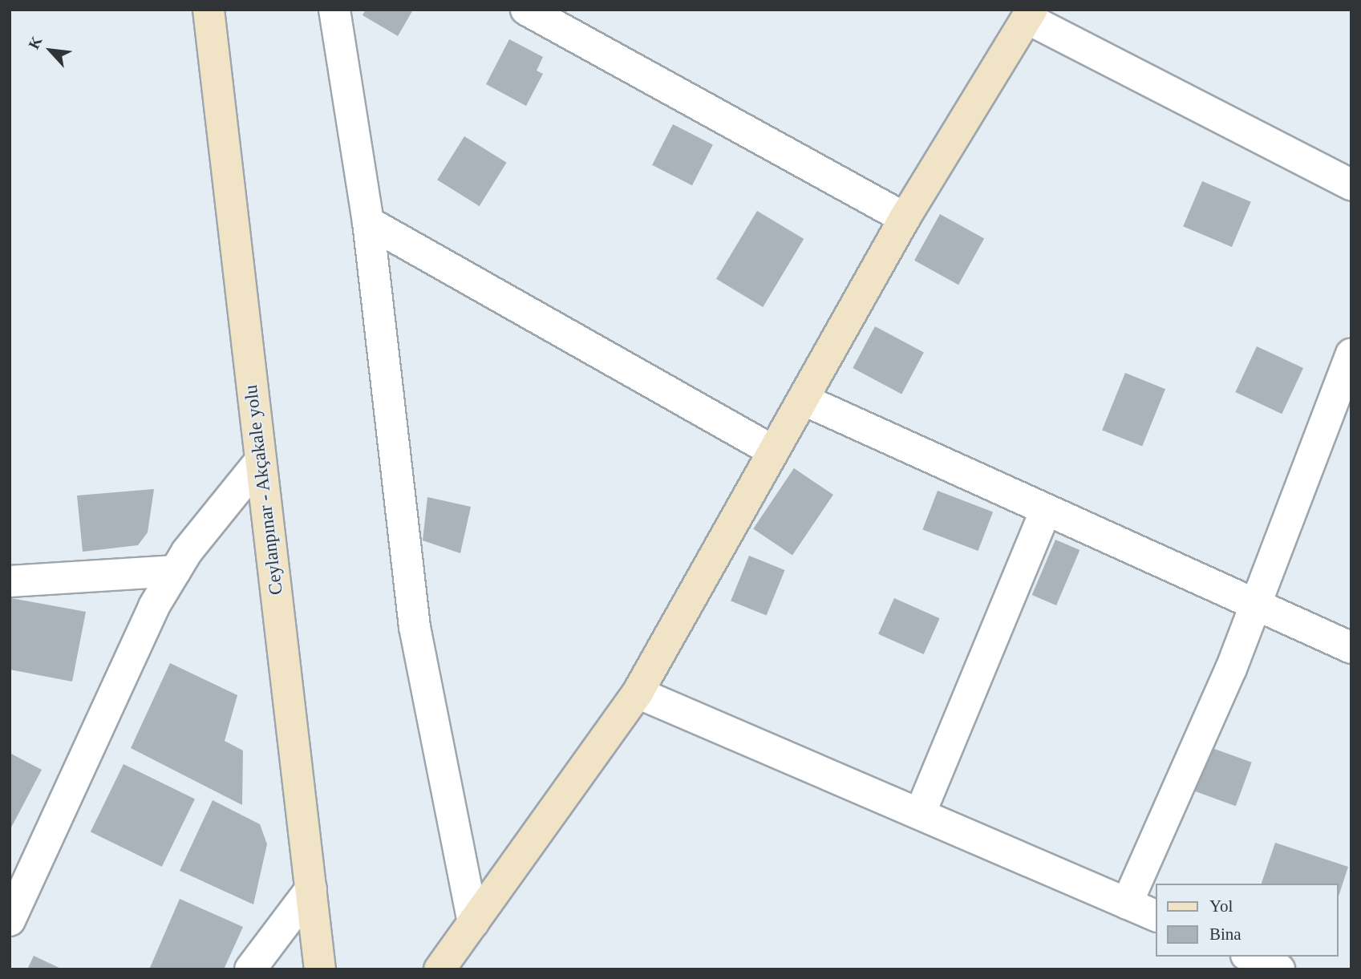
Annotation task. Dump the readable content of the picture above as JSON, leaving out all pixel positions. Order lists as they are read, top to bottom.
{
  "streets": {
    "street": ["Ceylanpınar - Akçakale yolu"]
  },
  "legend": ["Yol", "Bina"],
  "north": "top left"
}
